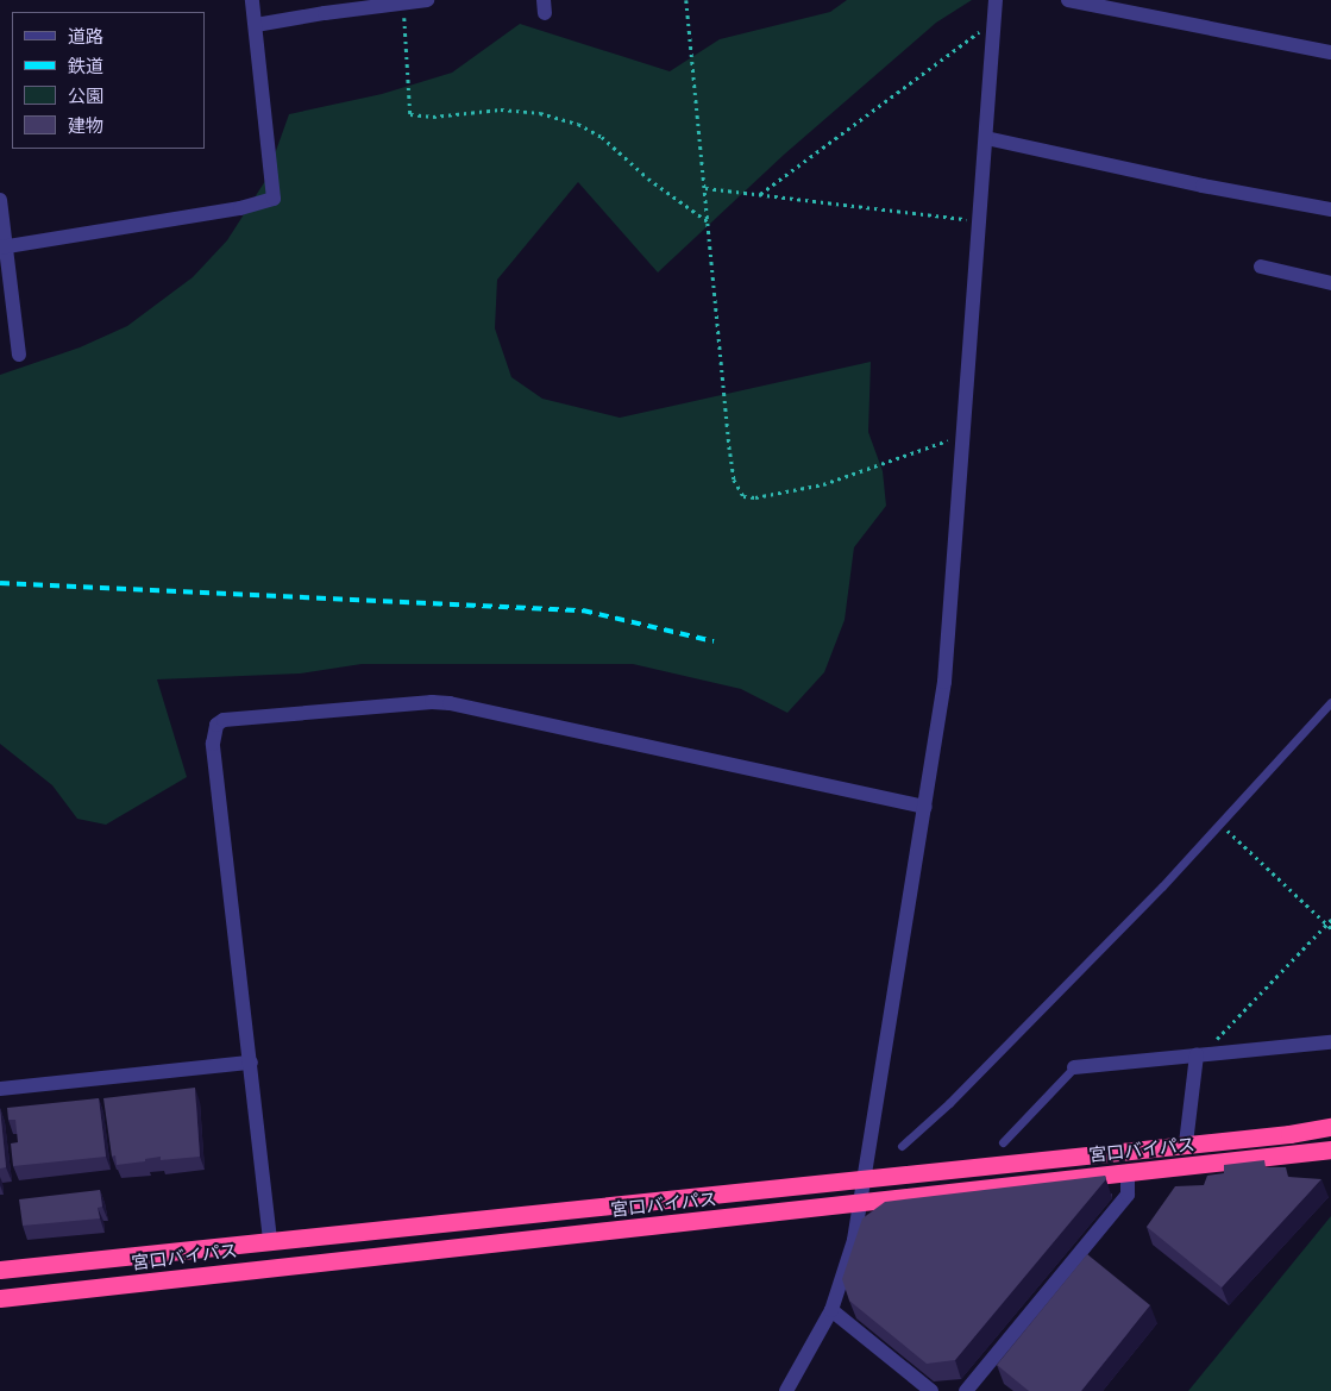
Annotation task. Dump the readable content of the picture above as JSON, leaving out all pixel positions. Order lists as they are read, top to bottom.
{
  "streets": {
    "highway": ["宮口バイパス"]
  },
  "legend": [
    "道路",
    "鉄道",
    "公園",
    "建物"
  ]
}
